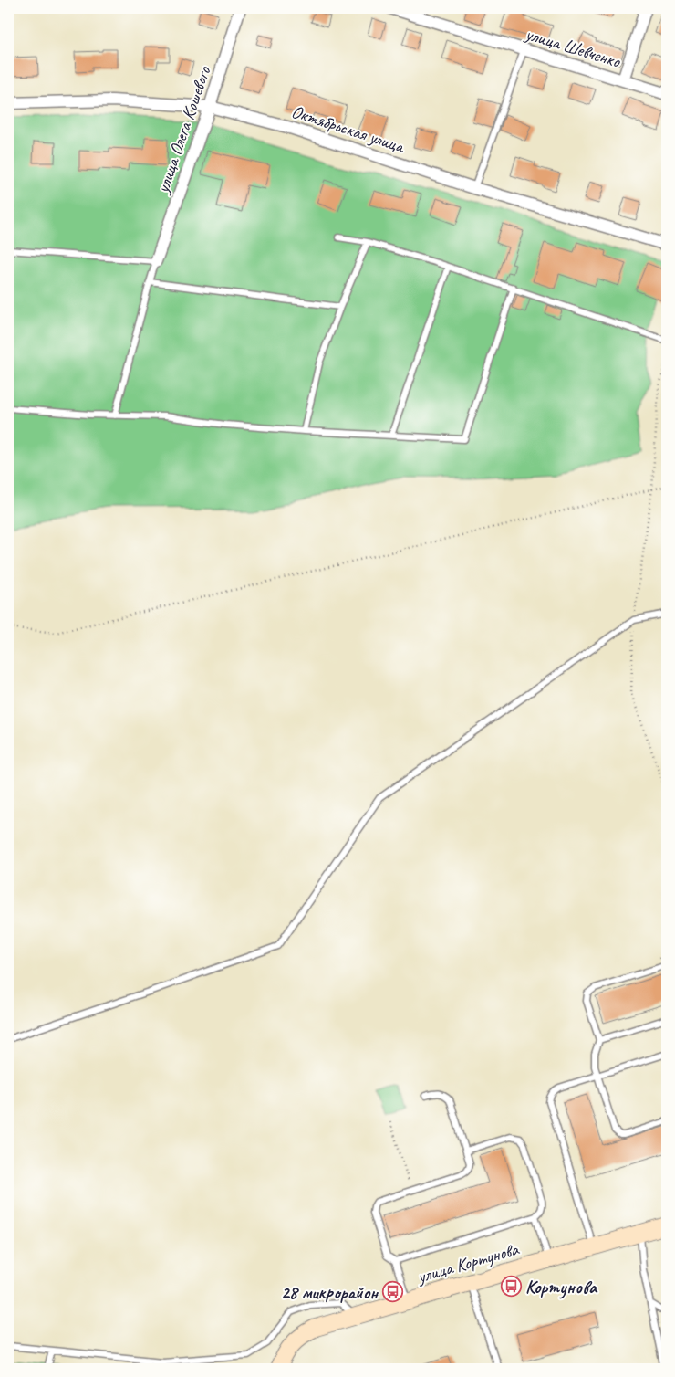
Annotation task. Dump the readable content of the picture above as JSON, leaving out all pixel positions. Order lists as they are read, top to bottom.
{
  "streets": {
    "main road": ["улица Кортунова"],
    "street": ["улица Шевченко", "Октябрьская улица", "улица Олега Кошевого"]
  },
  "crossings": [
    ["Октябрьская улица", "улица Олега Кошевого"]
  ],
  "places": {
    "bus stop": ["Кортунова", "28 микрорайон"]
  }
}
